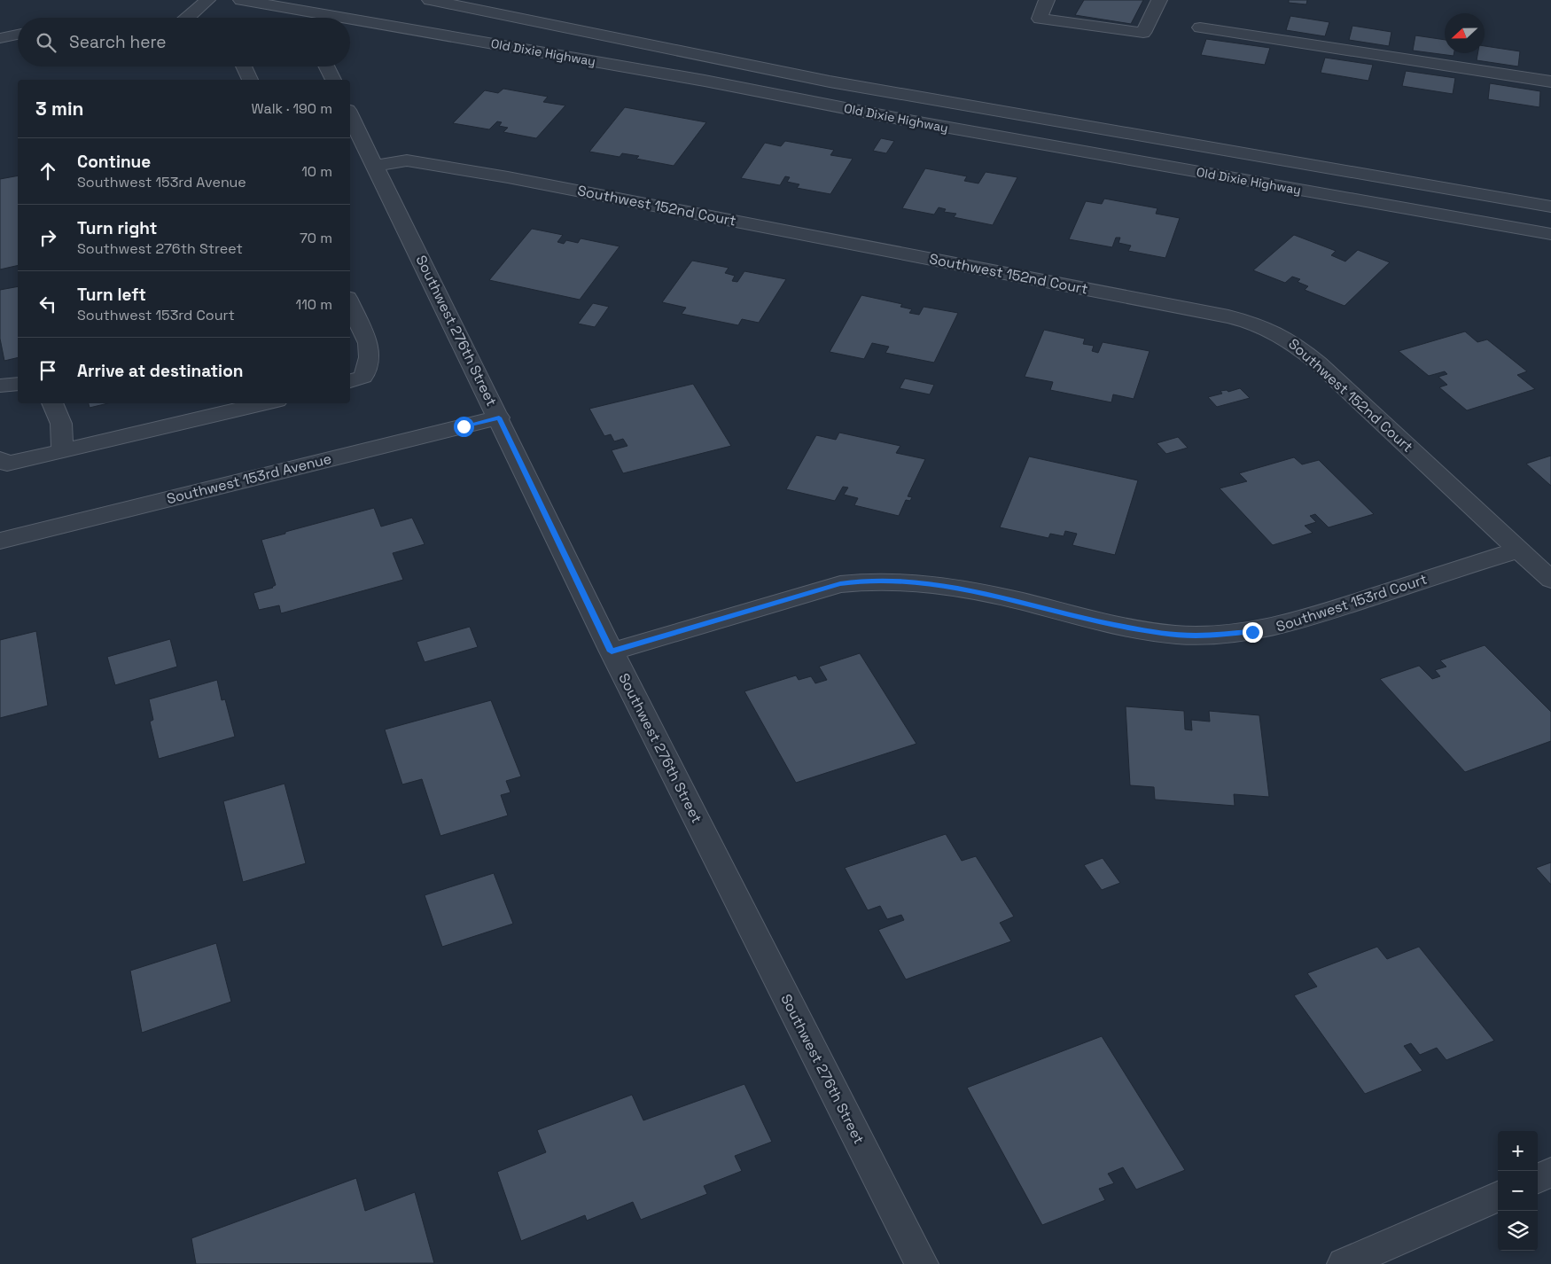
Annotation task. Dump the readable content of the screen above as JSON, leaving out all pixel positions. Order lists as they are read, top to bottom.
{
  "streets": {
    "street": [
      "Old Dixie Highway",
      "Southwest 152nd Court",
      "Southwest 276th Street",
      "Southwest 153rd Avenue",
      "Southwest 153rd Court"
    ]
  },
  "crossings": [
    ["Southwest 152nd Court", "Southwest 276th Street"],
    ["Southwest 152nd Court", "Southwest 153rd Court"],
    ["Southwest 276th Street", "Southwest 153rd Avenue"],
    ["Southwest 276th Street", "Southwest 153rd Court"]
  ],
  "north": "left",
  "page": {
    "search": "Search here",
    "heading": ["3 min", "Walk · 190 m"],
    "list": [
      ["Continue", "Southwest 153rd Avenue", "10 m"],
      ["Turn right", "Southwest 276th Street", "70 m"],
      ["Turn left", "Southwest 153rd Court", "110 m"],
      "Arrive at destination"
    ],
    "map_buttons": ["+", "−"]
  }
}
